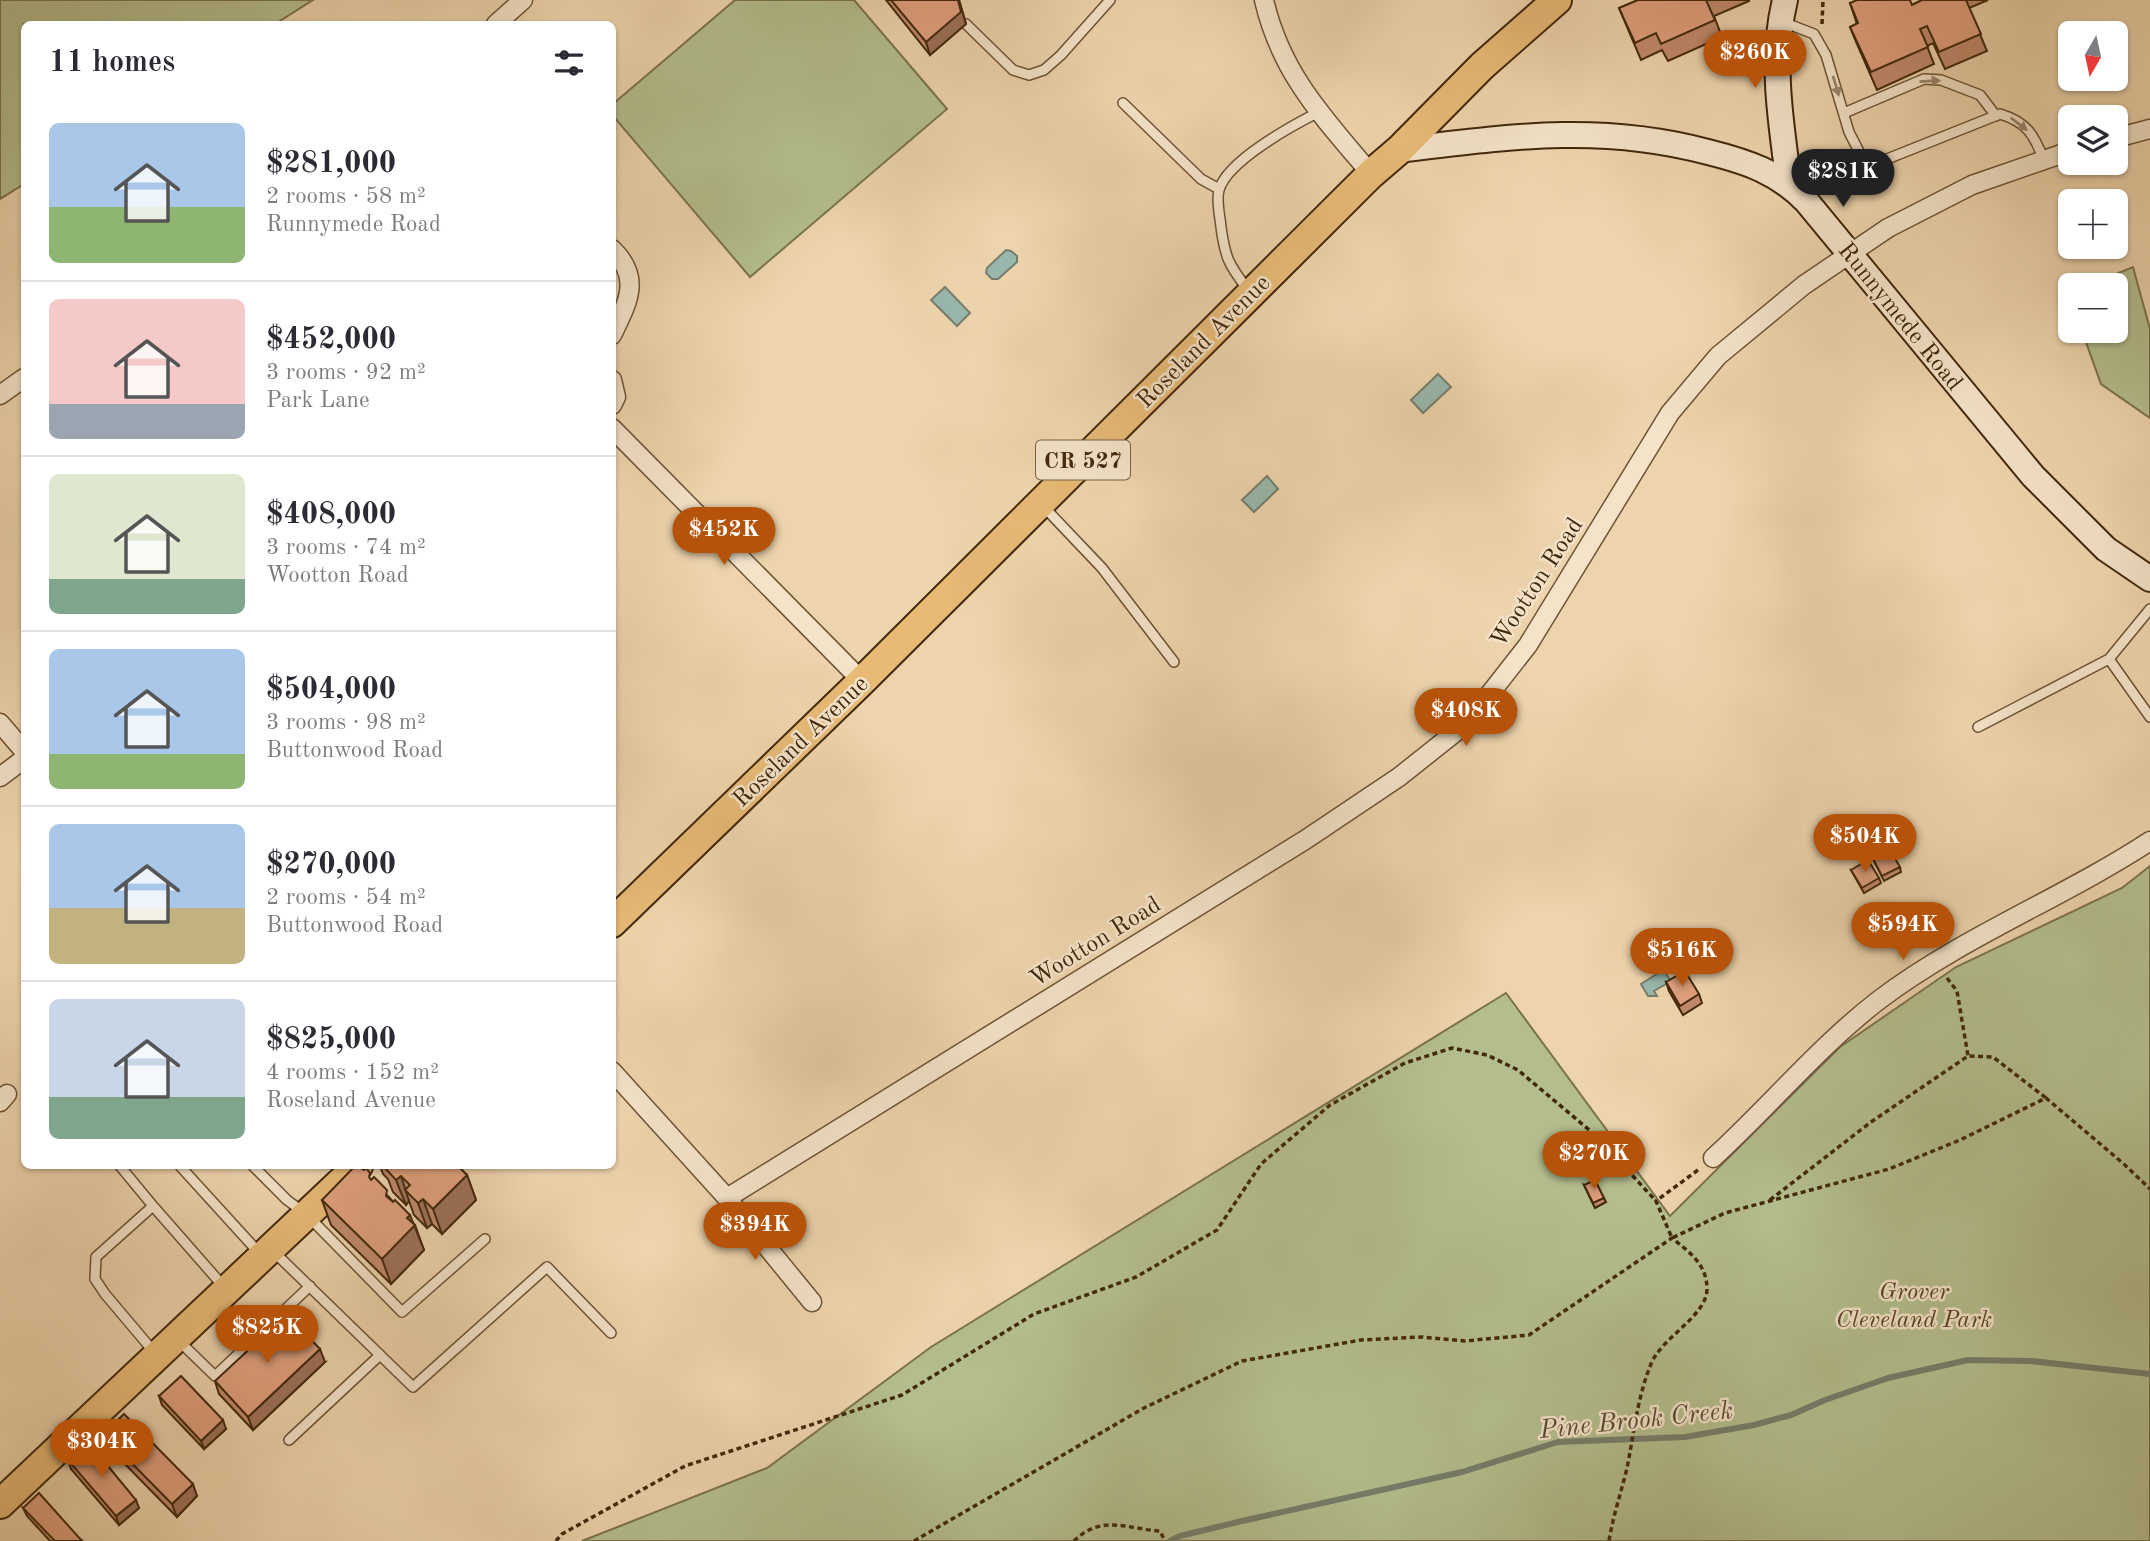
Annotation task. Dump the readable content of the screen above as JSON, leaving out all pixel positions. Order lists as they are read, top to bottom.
{
  "streets": {
    "main road": ["Roseland Avenue", "CR 527"],
    "street": ["Runnymede Road", "Wootton Road"]
  },
  "crossings": [
    ["Runnymede Road", "Roseland Avenue"],
    ["Runnymede Road", "Wootton Road"]
  ],
  "water": ["Pine Brook Creek"],
  "parks": ["Grover Cleveland Park"],
  "north": "bottom",
  "page": {
    "map_buttons": ["+", "−"],
    "heading": "11 homes",
    "price": [
      "$260K",
      "$281K",
      "$452K",
      "$408K",
      "$504K",
      "$594K",
      "$516K",
      "$270K",
      "$394K",
      "$825K",
      "$304K"
    ],
    "list": [
      {
        "name": "$281,000",
        "note": "2 rooms · 58 m² · Runnymede Road"
      },
      {
        "name": "$452,000",
        "note": "3 rooms · 92 m² · Park Lane"
      },
      {
        "name": "$408,000",
        "note": "3 rooms · 74 m² · Wootton Road"
      },
      {
        "name": "$504,000",
        "note": "3 rooms · 98 m² · Buttonwood Road"
      },
      {
        "name": "$270,000",
        "note": "2 rooms · 54 m² · Buttonwood Road"
      },
      {
        "name": "$825,000",
        "note": "4 rooms · 152 m² · Roseland Avenue"
      }
    ]
  }
}
